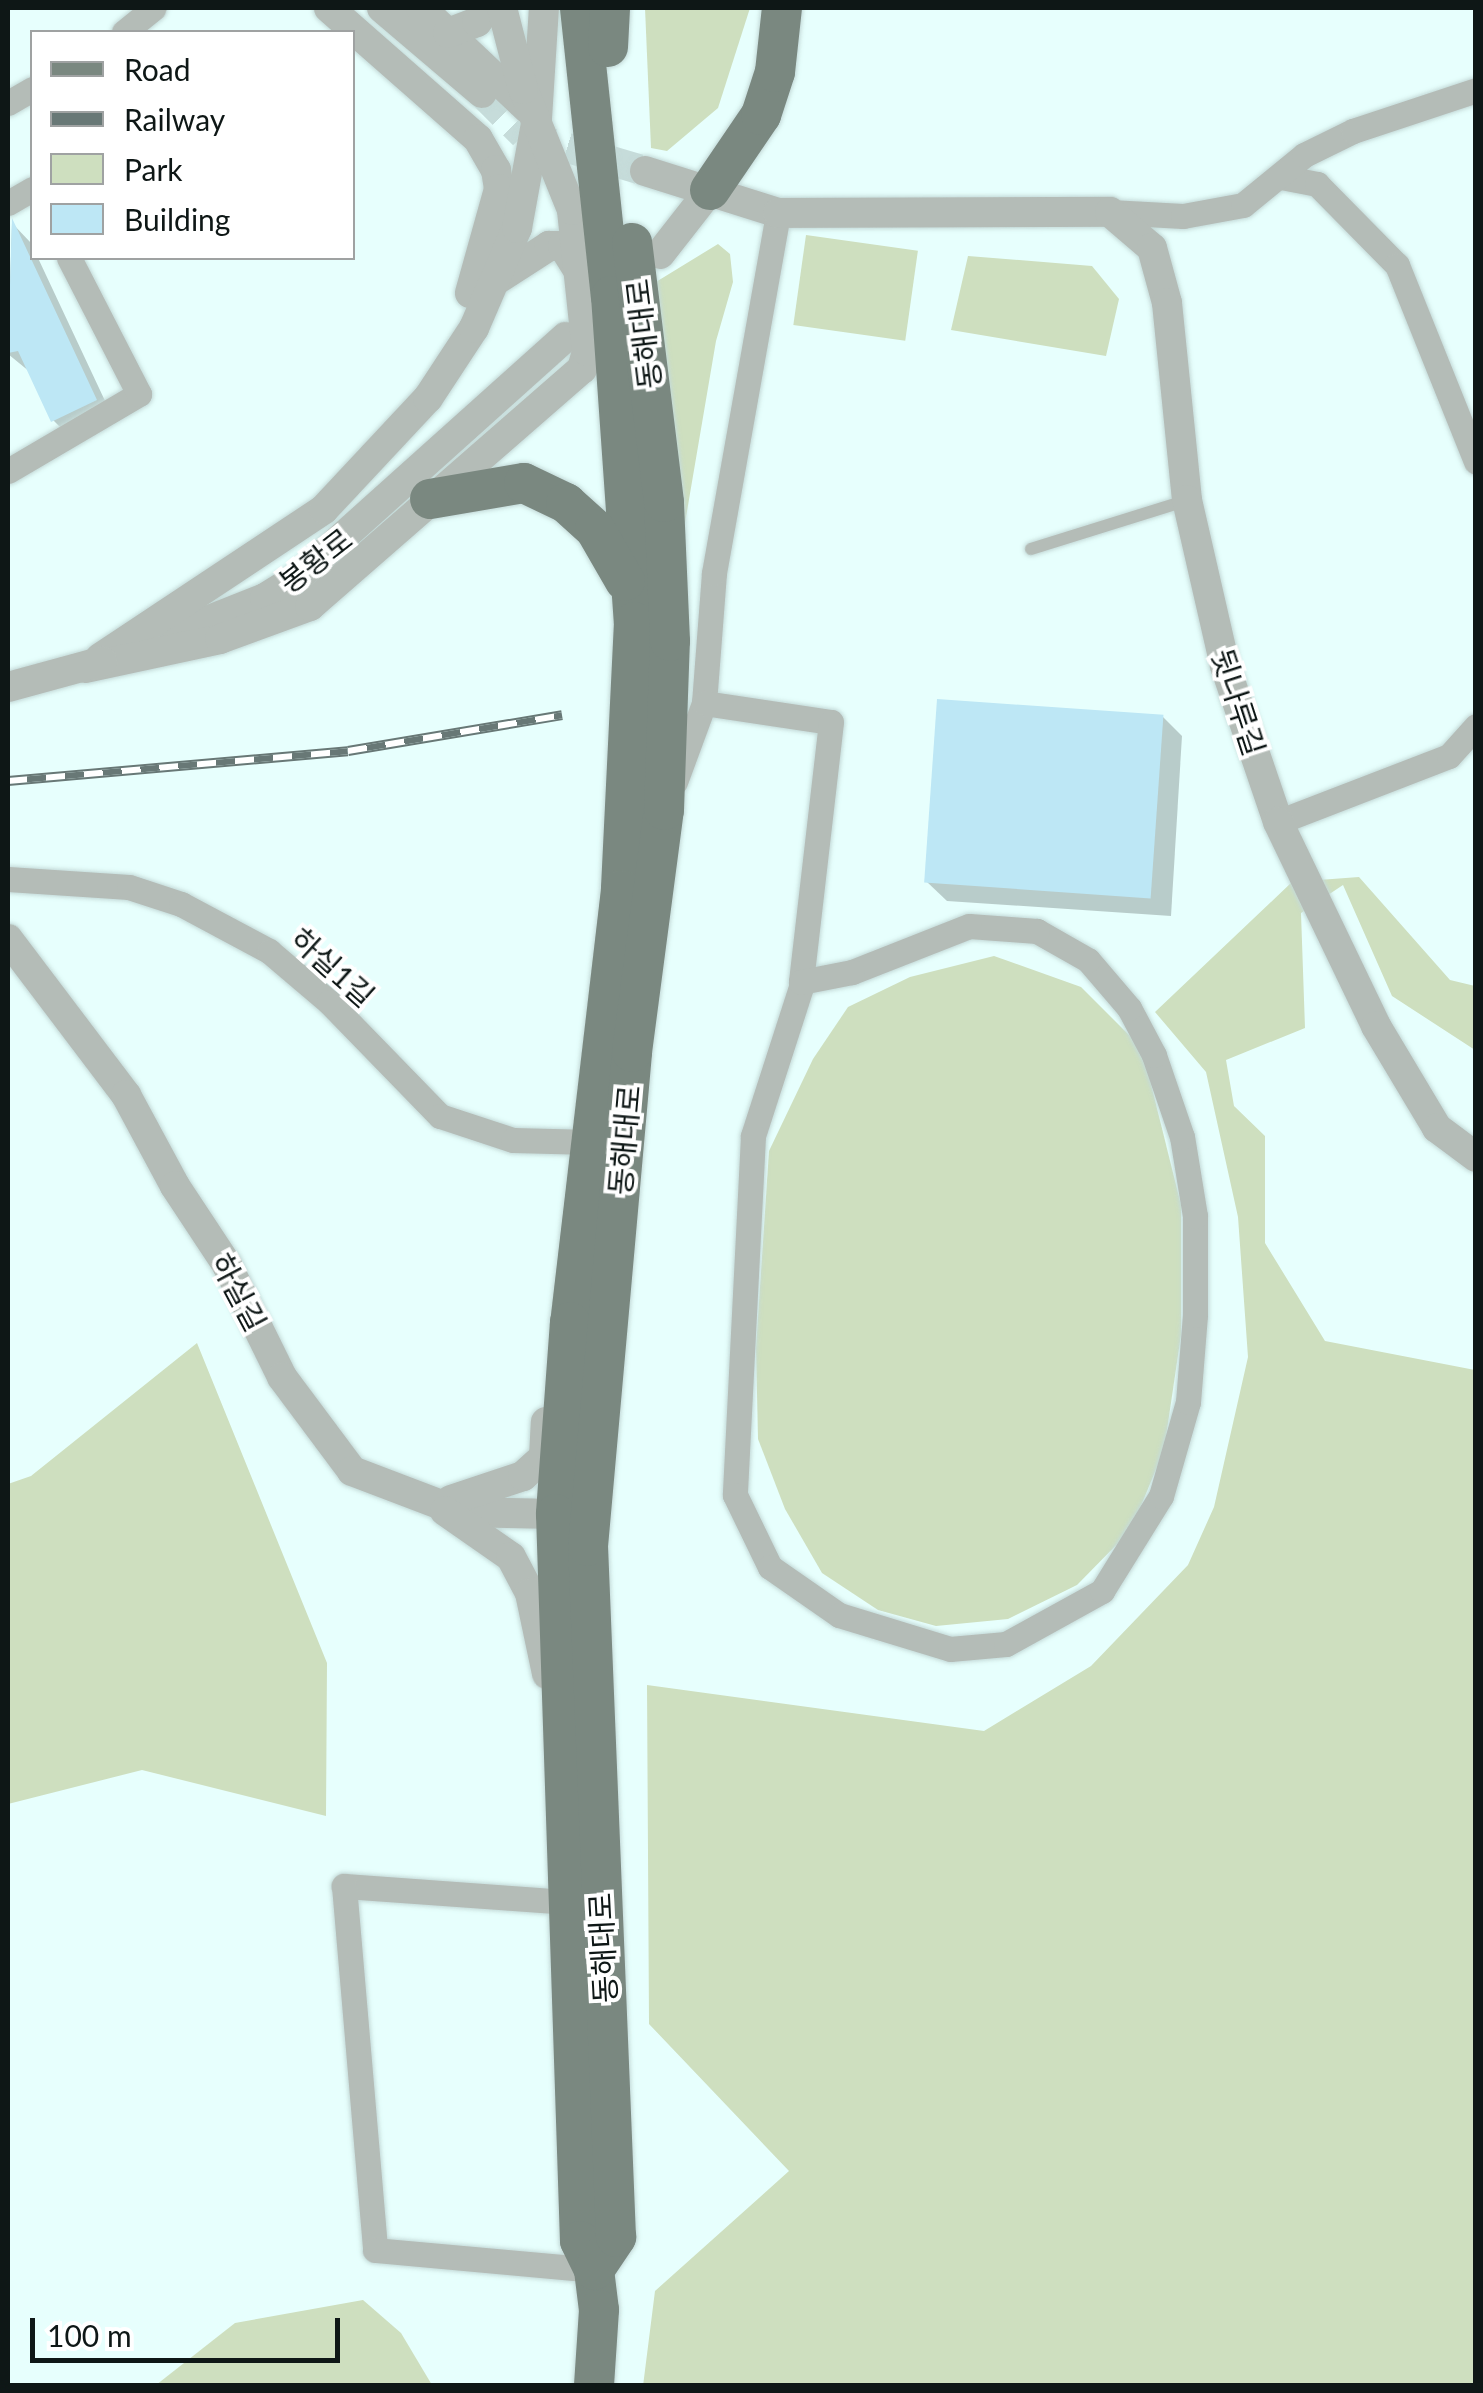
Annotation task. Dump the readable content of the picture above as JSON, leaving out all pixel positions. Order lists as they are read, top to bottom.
{
  "streets": {
    "main road": ["동해대로"],
    "street": [
      "봉황로",
      "뒷나루길",
      "하실1길",
      "하실길"
    ]
  },
  "crossings": [
    ["동해대로", "하실1길"],
    ["동해대로", "하실길"]
  ],
  "legend": [
    "Road",
    "Railway",
    "Park",
    "Building"
  ],
  "scale_bar": "100 m"
}
